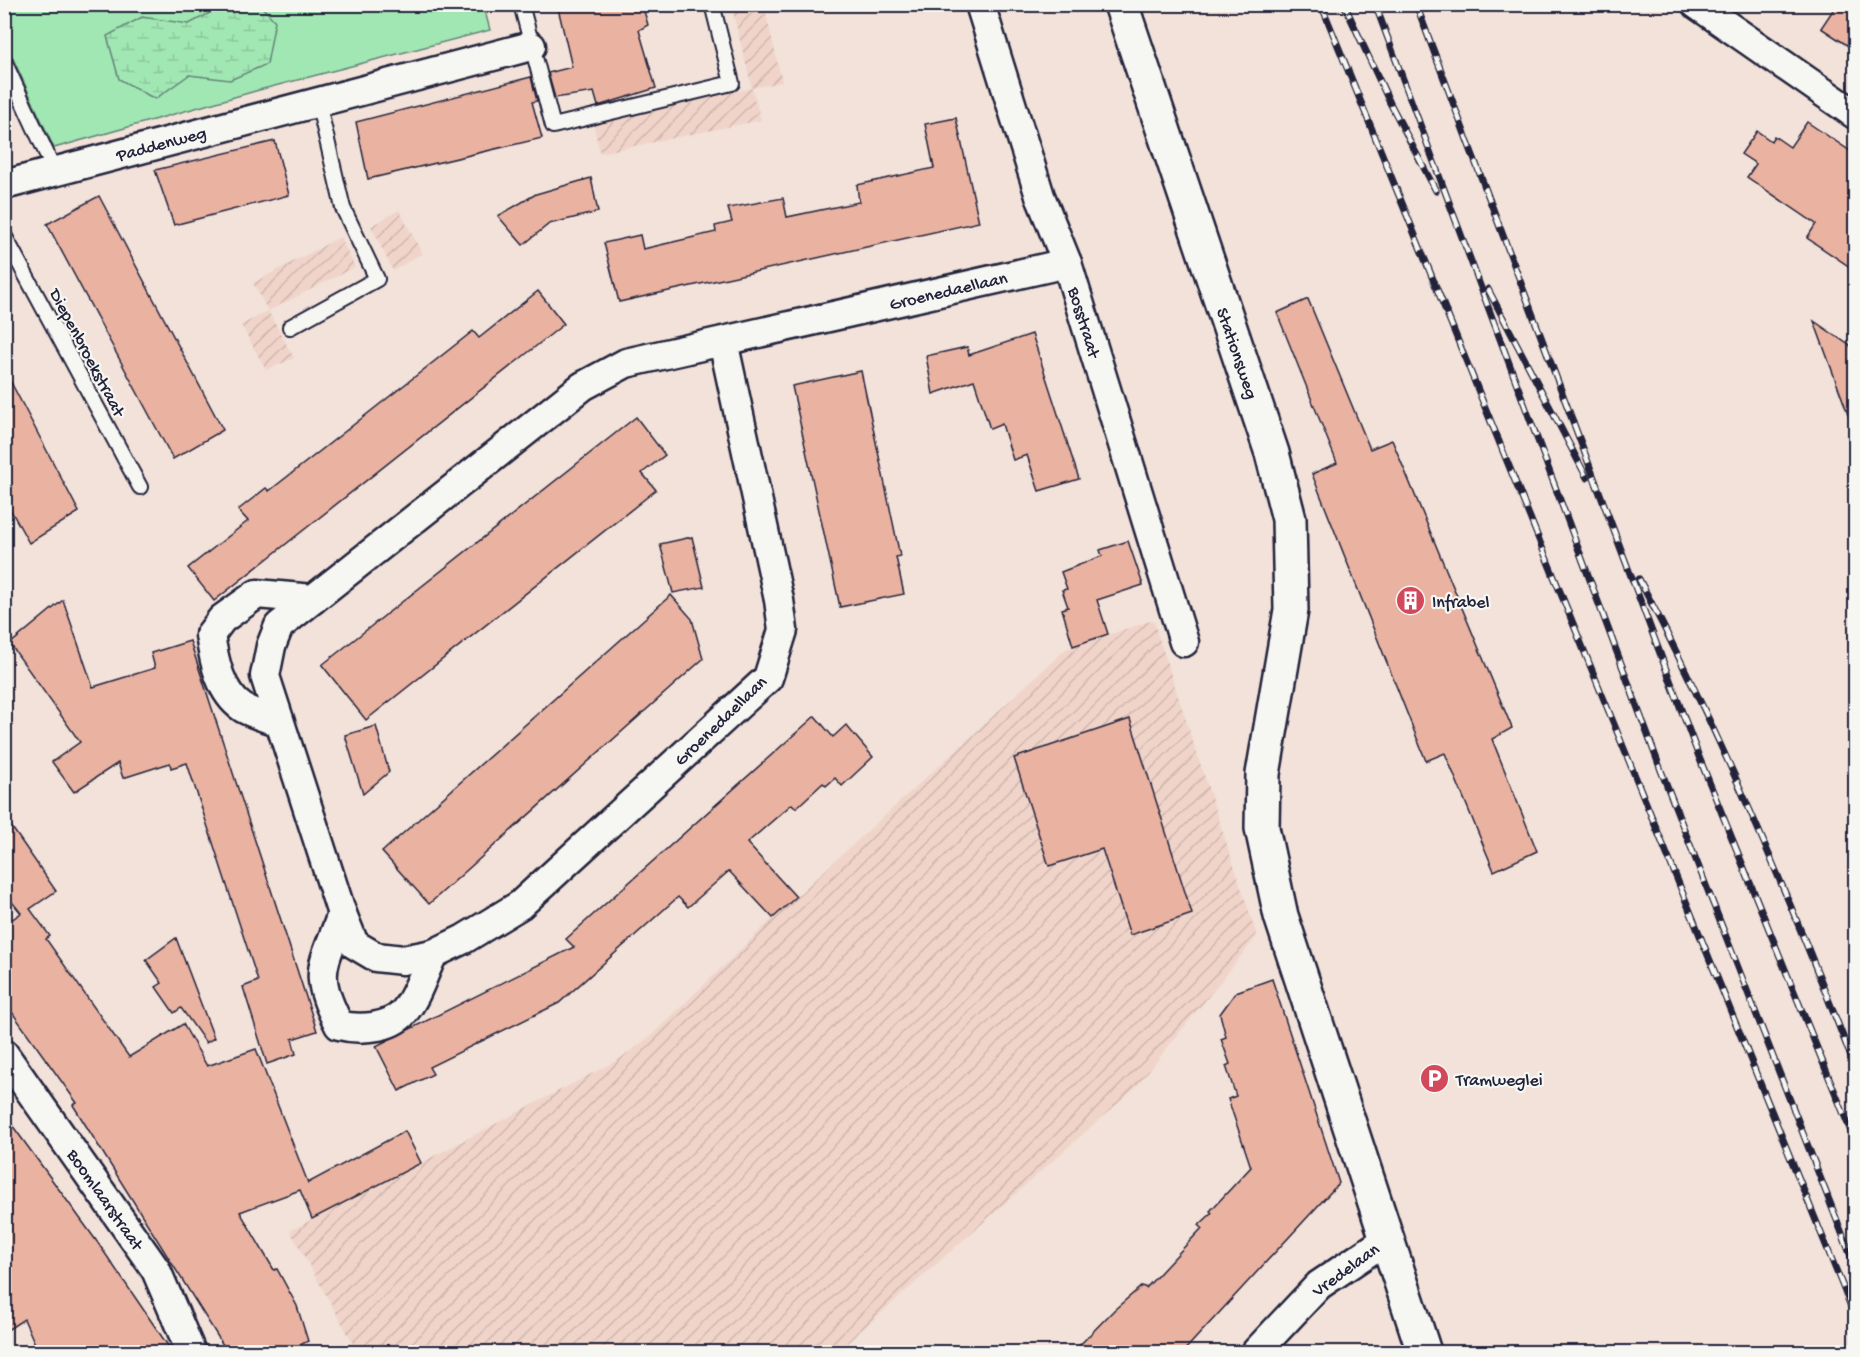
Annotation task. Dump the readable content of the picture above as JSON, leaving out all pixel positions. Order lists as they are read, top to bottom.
{
  "streets": {
    "street": [
      "Paddenweg",
      "Groenedaellaan",
      "Bosstraat",
      "Stationsweg",
      "Boomlaarstraat",
      "Vredelaan"
    ],
    "lane": ["Diepenbroekstraat"]
  },
  "crossings": [
    ["Groenedaellaan", "Bosstraat"],
    ["Stationsweg", "Vredelaan"]
  ],
  "places": {
    "building": ["Infrabel"],
    "parking": ["Tramweglei"]
  }
}
